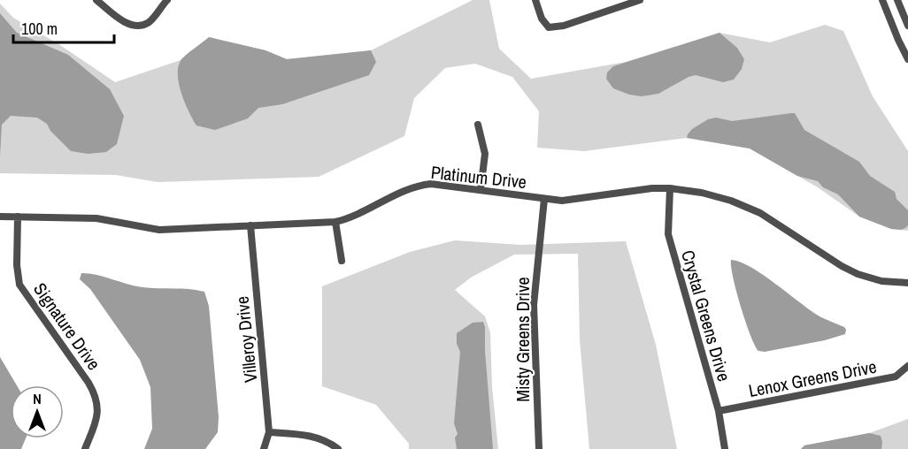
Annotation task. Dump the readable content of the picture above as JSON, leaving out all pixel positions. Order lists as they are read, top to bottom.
{
  "streets": {
    "street": [
      "Platinum Drive",
      "Crystal Greens Drive",
      "Signature Drive",
      "Villeroy Drive",
      "Misty Greens Drive",
      "Lenox Greens Drive"
    ]
  },
  "crossings": [
    ["Platinum Drive", "Crystal Greens Drive"],
    ["Platinum Drive", "Signature Drive"],
    ["Platinum Drive", "Villeroy Drive"],
    ["Platinum Drive", "Misty Greens Drive"],
    ["Crystal Greens Drive", "Lenox Greens Drive"]
  ],
  "scale_bar": "100 m",
  "north": "top"
}
